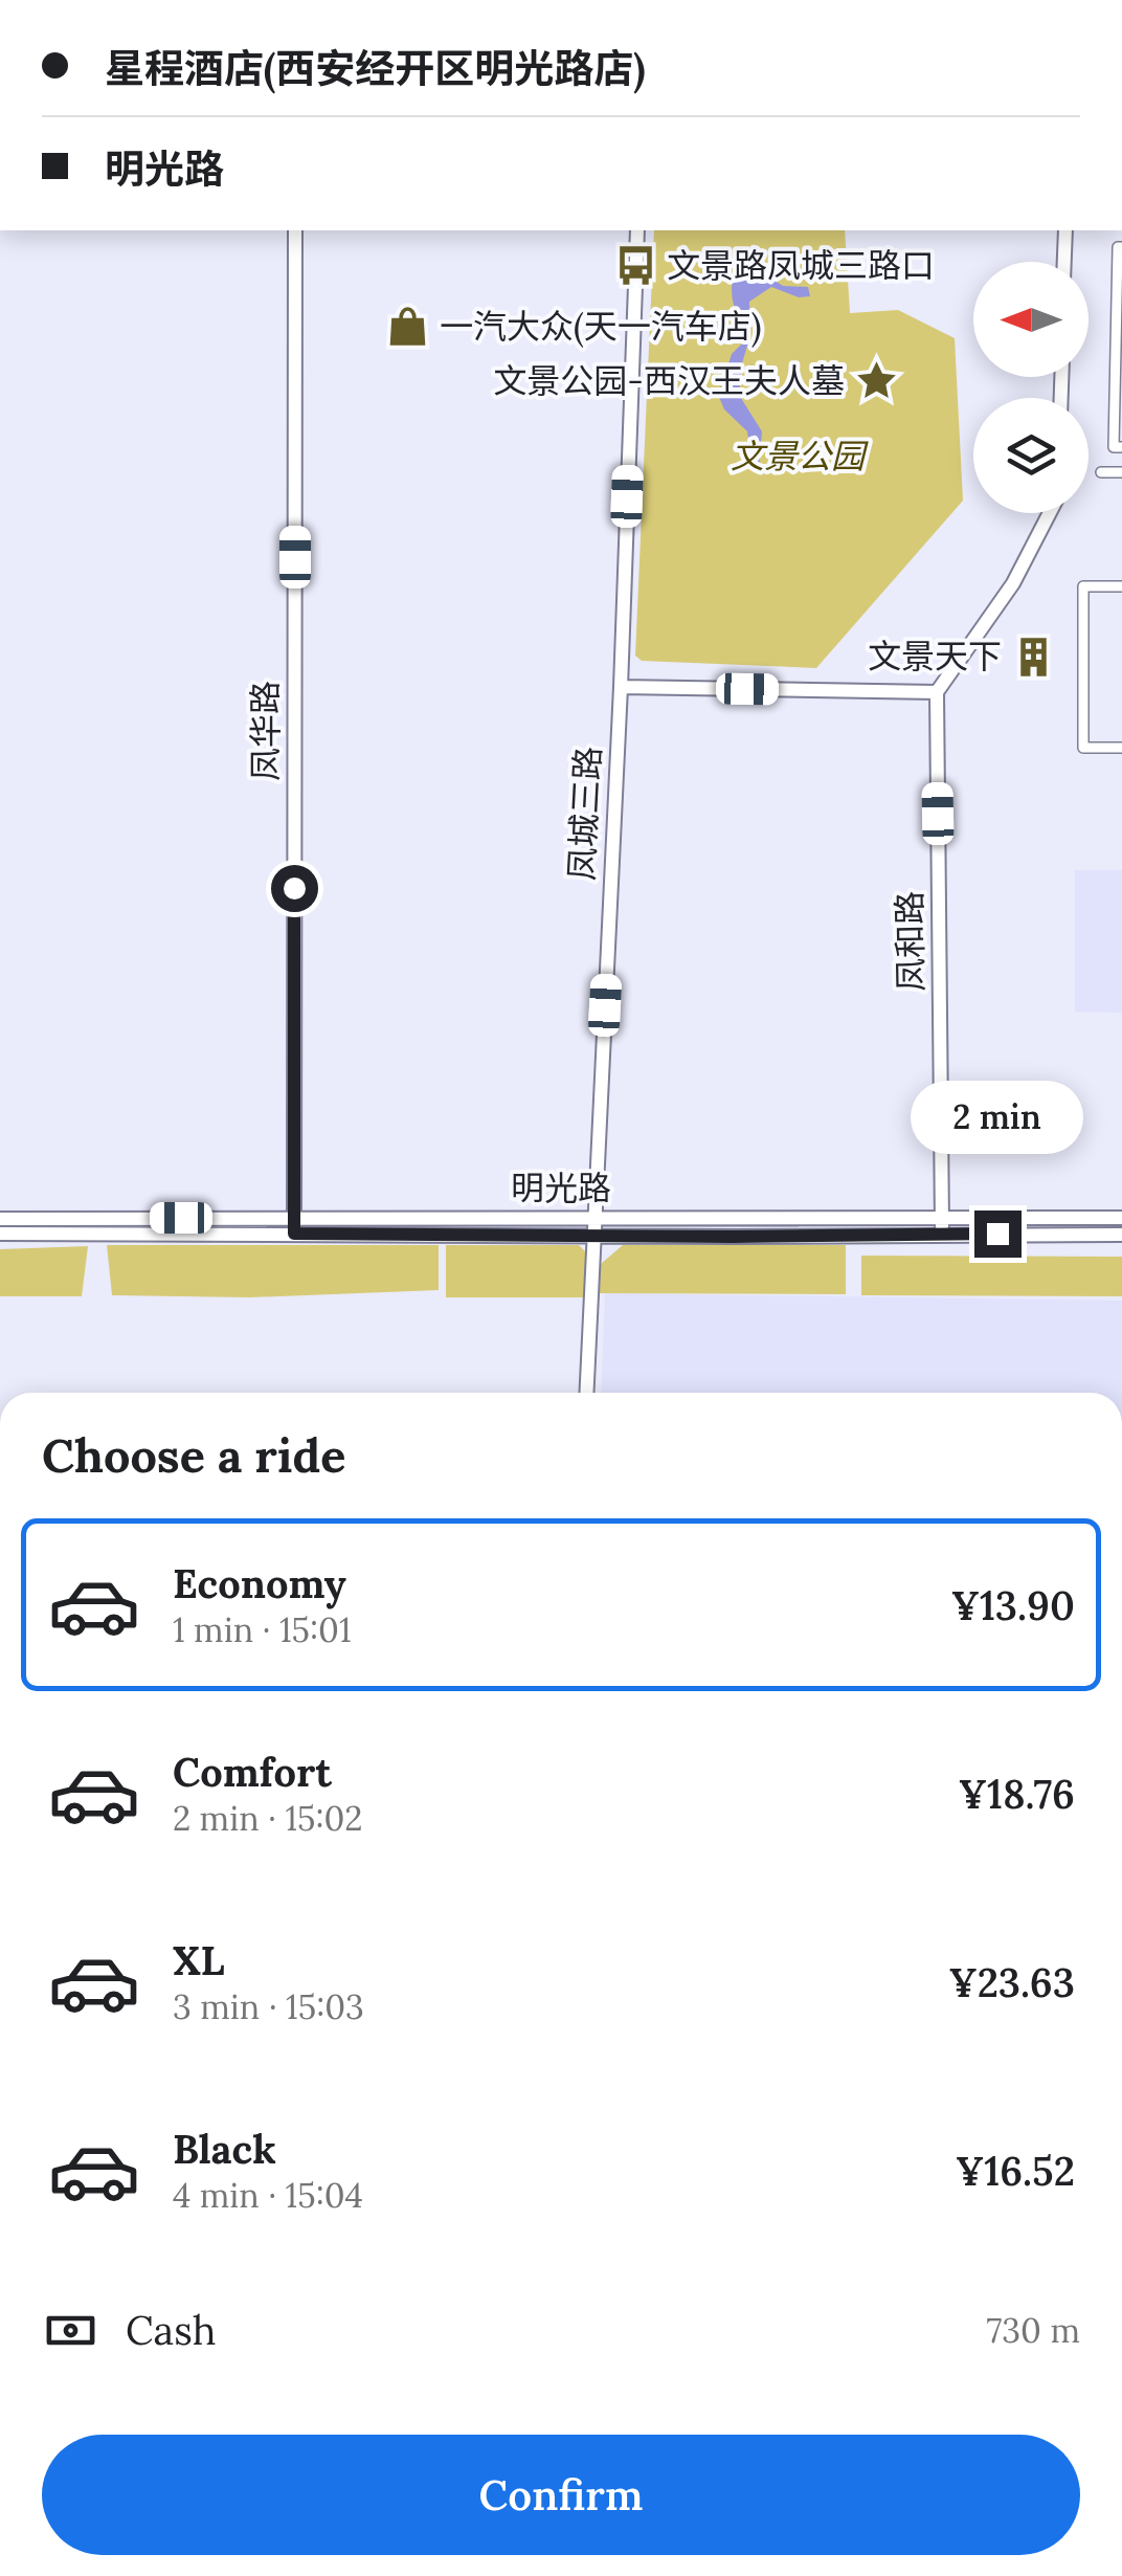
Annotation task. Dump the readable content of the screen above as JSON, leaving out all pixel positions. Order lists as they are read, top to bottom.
{
  "streets": {
    "street": [
      "凤华路",
      "凤城三路",
      "凤和路",
      "明光路"
    ]
  },
  "crossings": [
    ["凤华路", "明光路"],
    ["凤城三路", "明光路"],
    ["凤和路", "明光路"]
  ],
  "parks": ["文景公园"],
  "places": {
    "bus stop": ["文景路凤城三路口"],
    "shop": ["一汽大众(天一汽车店)"],
    "place": ["文景公园-西汉王夫人墓"],
    "building": ["文景天下"]
  },
  "north": "left",
  "page": {
    "banner": ["星程酒店(西安经开区明光路店)", "明光路"],
    "bubble": "2 min",
    "heading": "Choose a ride",
    "list": [
      {
        "name": "Economy",
        "note": "1 min · 15:01",
        "value": "¥13.90"
      },
      {
        "name": "Comfort",
        "note": "2 min · 15:02",
        "value": "¥18.76"
      },
      {
        "name": "XL",
        "note": "3 min · 15:03",
        "value": "¥23.63"
      },
      {
        "name": "Black",
        "note": "4 min · 15:04",
        "value": "¥16.52"
      }
    ],
    "pay": ["Cash", "730 m"],
    "buttons": "Confirm"
  }
}
